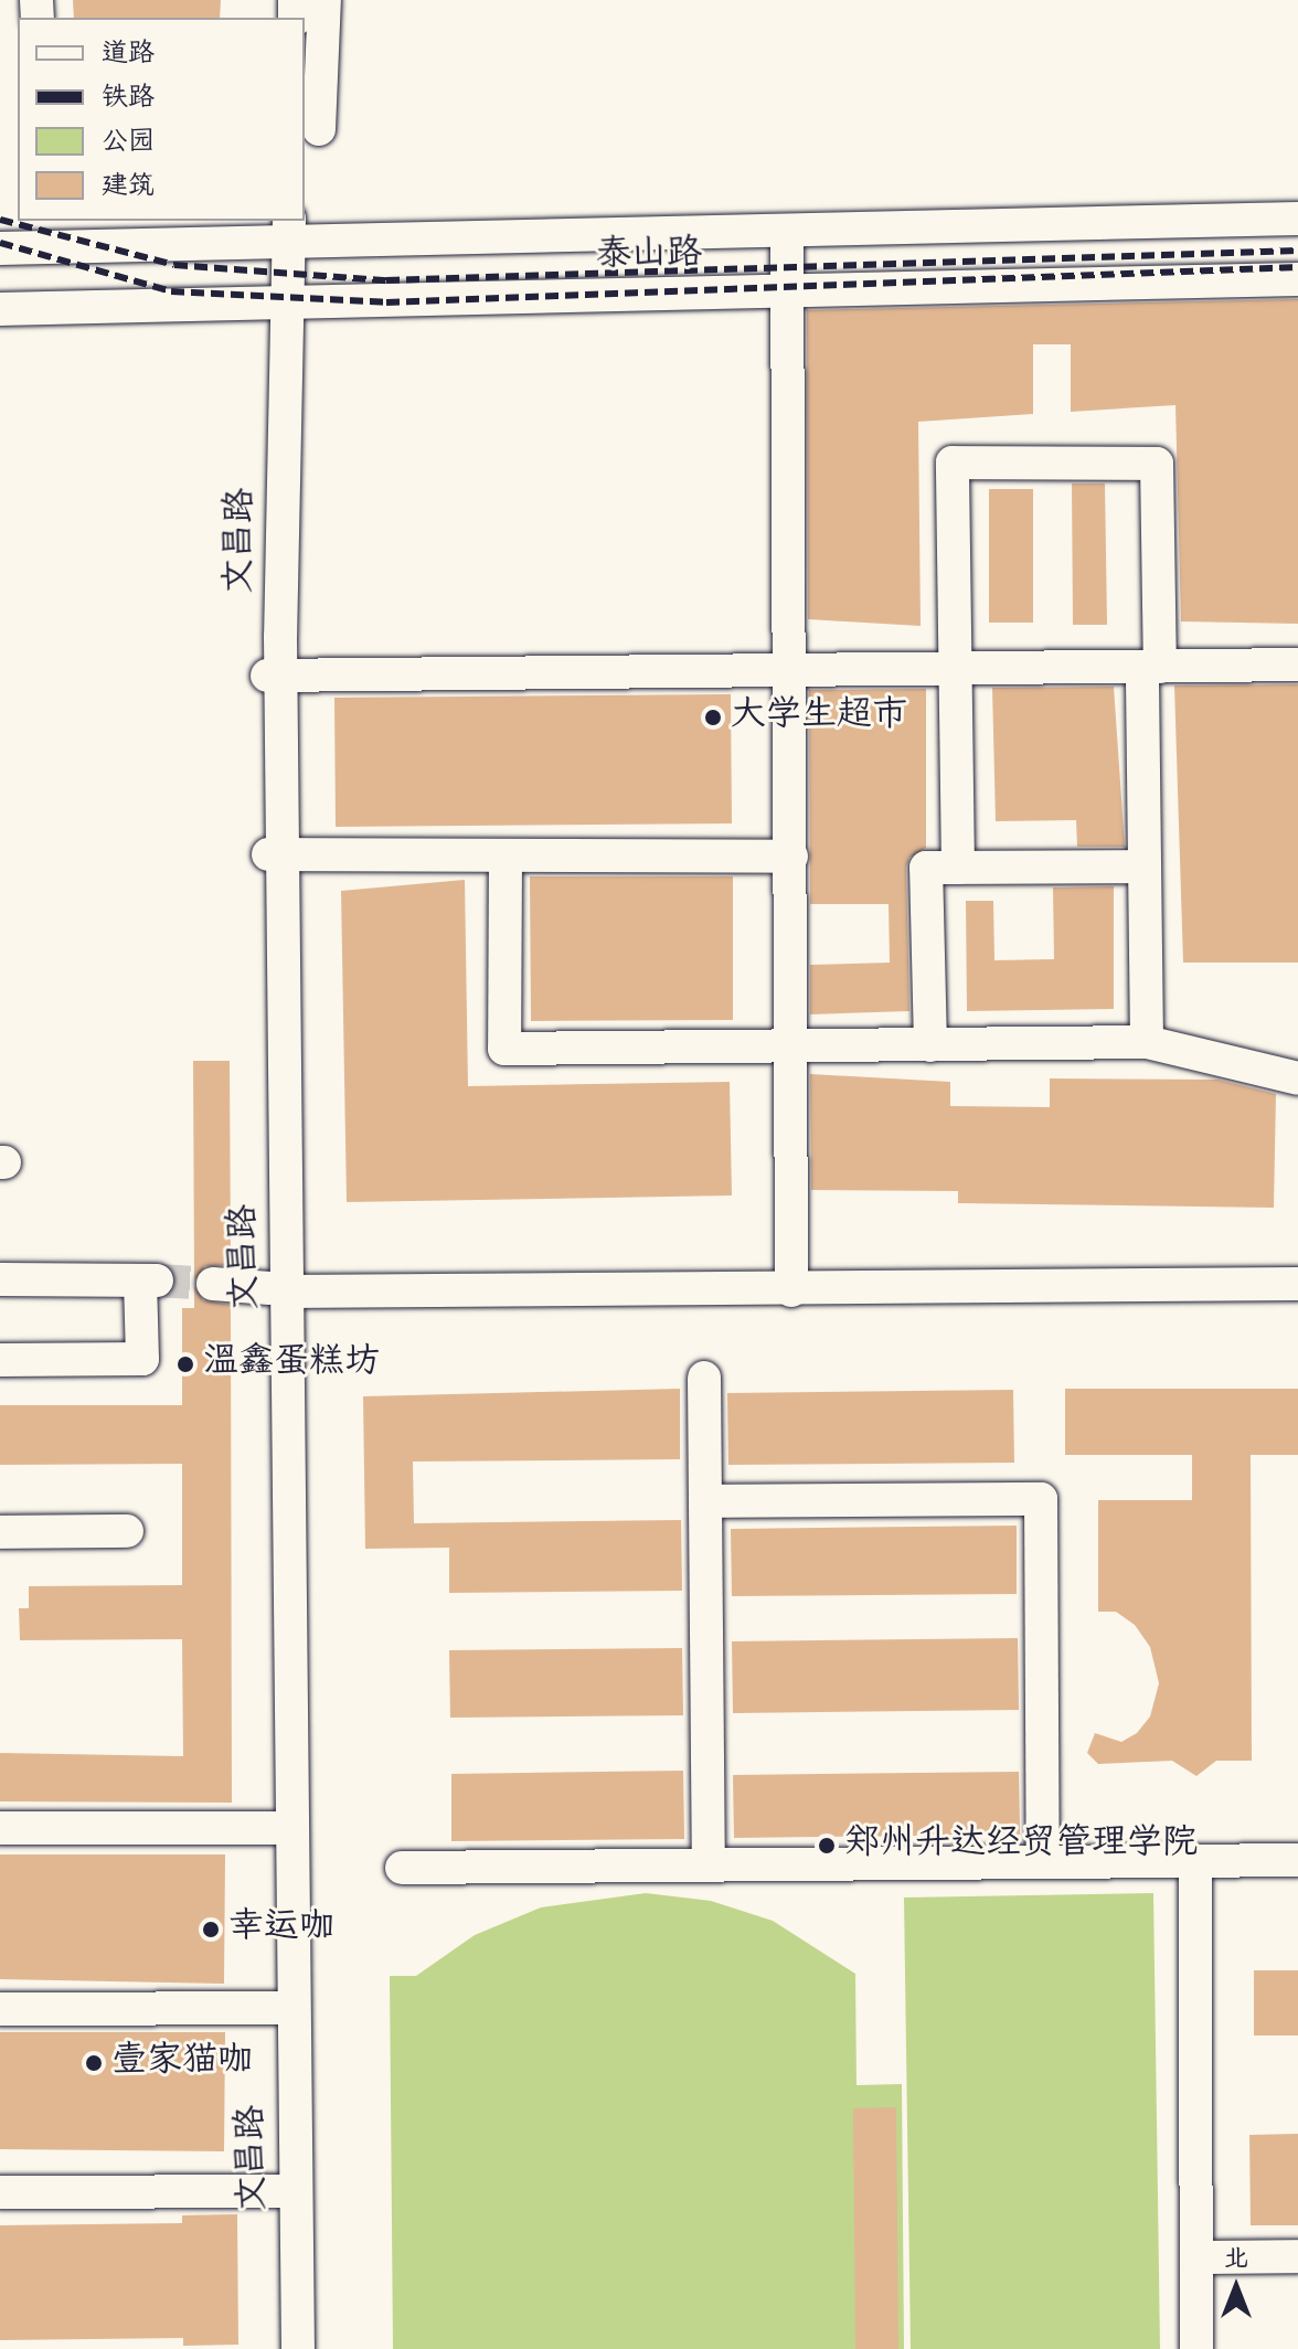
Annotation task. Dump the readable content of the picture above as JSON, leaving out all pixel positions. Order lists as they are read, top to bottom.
{
  "streets": {
    "street": ["泰山路", "文昌路"]
  },
  "crossings": [
    ["泰山路", "文昌路"]
  ],
  "places": [
    "大学生超市",
    "温鑫蛋糕坊",
    "郑州升达经贸管理学院",
    "幸运咖",
    "壹家猫咖"
  ],
  "legend": [
    "道路",
    "铁路",
    "公园",
    "建筑"
  ],
  "north": "top"
}
